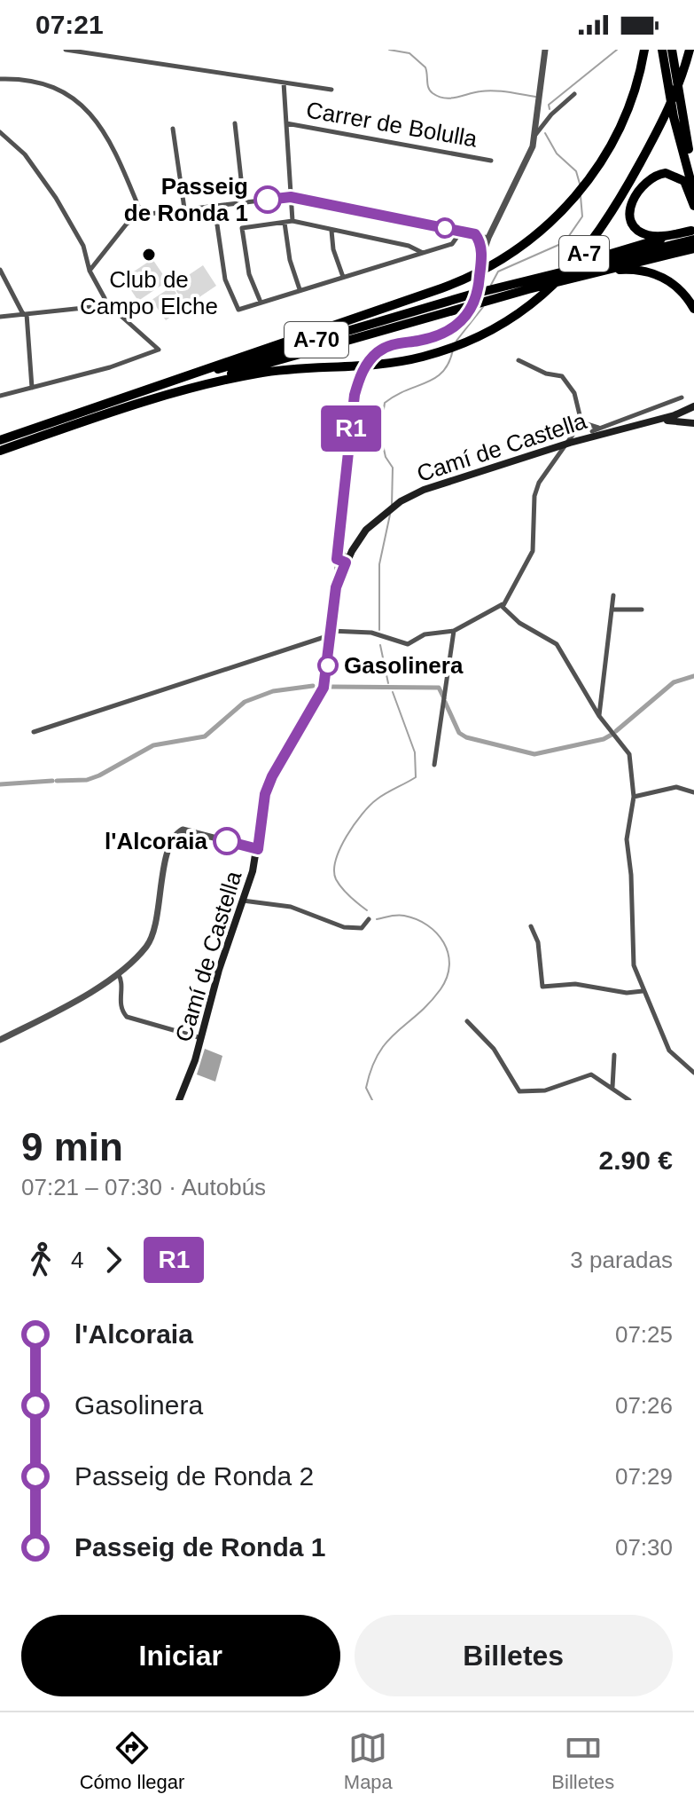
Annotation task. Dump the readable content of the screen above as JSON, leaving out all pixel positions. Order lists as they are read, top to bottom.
{
  "streets": {
    "highway": ["A-7", "A-70"],
    "main road": ["Camí de Castella"],
    "street": ["Carrer de Bolulla"]
  },
  "crossings": [
    ["A-7", "A-70"]
  ],
  "places": [
    "Passeig de Ronda 1",
    "Club de Campo Elche",
    "Gasolinera",
    "l'Alcoraia"
  ],
  "lines": ["bus line R1"],
  "page": {
    "status": "07:21",
    "on_map": "R1",
    "heading": ["9 min", "07:21 – 07:30 · Autobús", "2.90 €"],
    "legs": ["4", "R1", "3 paradas"],
    "list": [
      {
        "name": "l'Alcoraia",
        "value": "07:25"
      },
      {
        "name": "Gasolinera",
        "value": "07:26"
      },
      {
        "name": "Passeig de Ronda 2",
        "value": "07:29"
      },
      {
        "name": "Passeig de Ronda 1",
        "value": "07:30"
      }
    ],
    "buttons": ["Iniciar", "Billetes"],
    "tabs": ["Cómo llegar", "Mapa", "Billetes"]
  }
}
